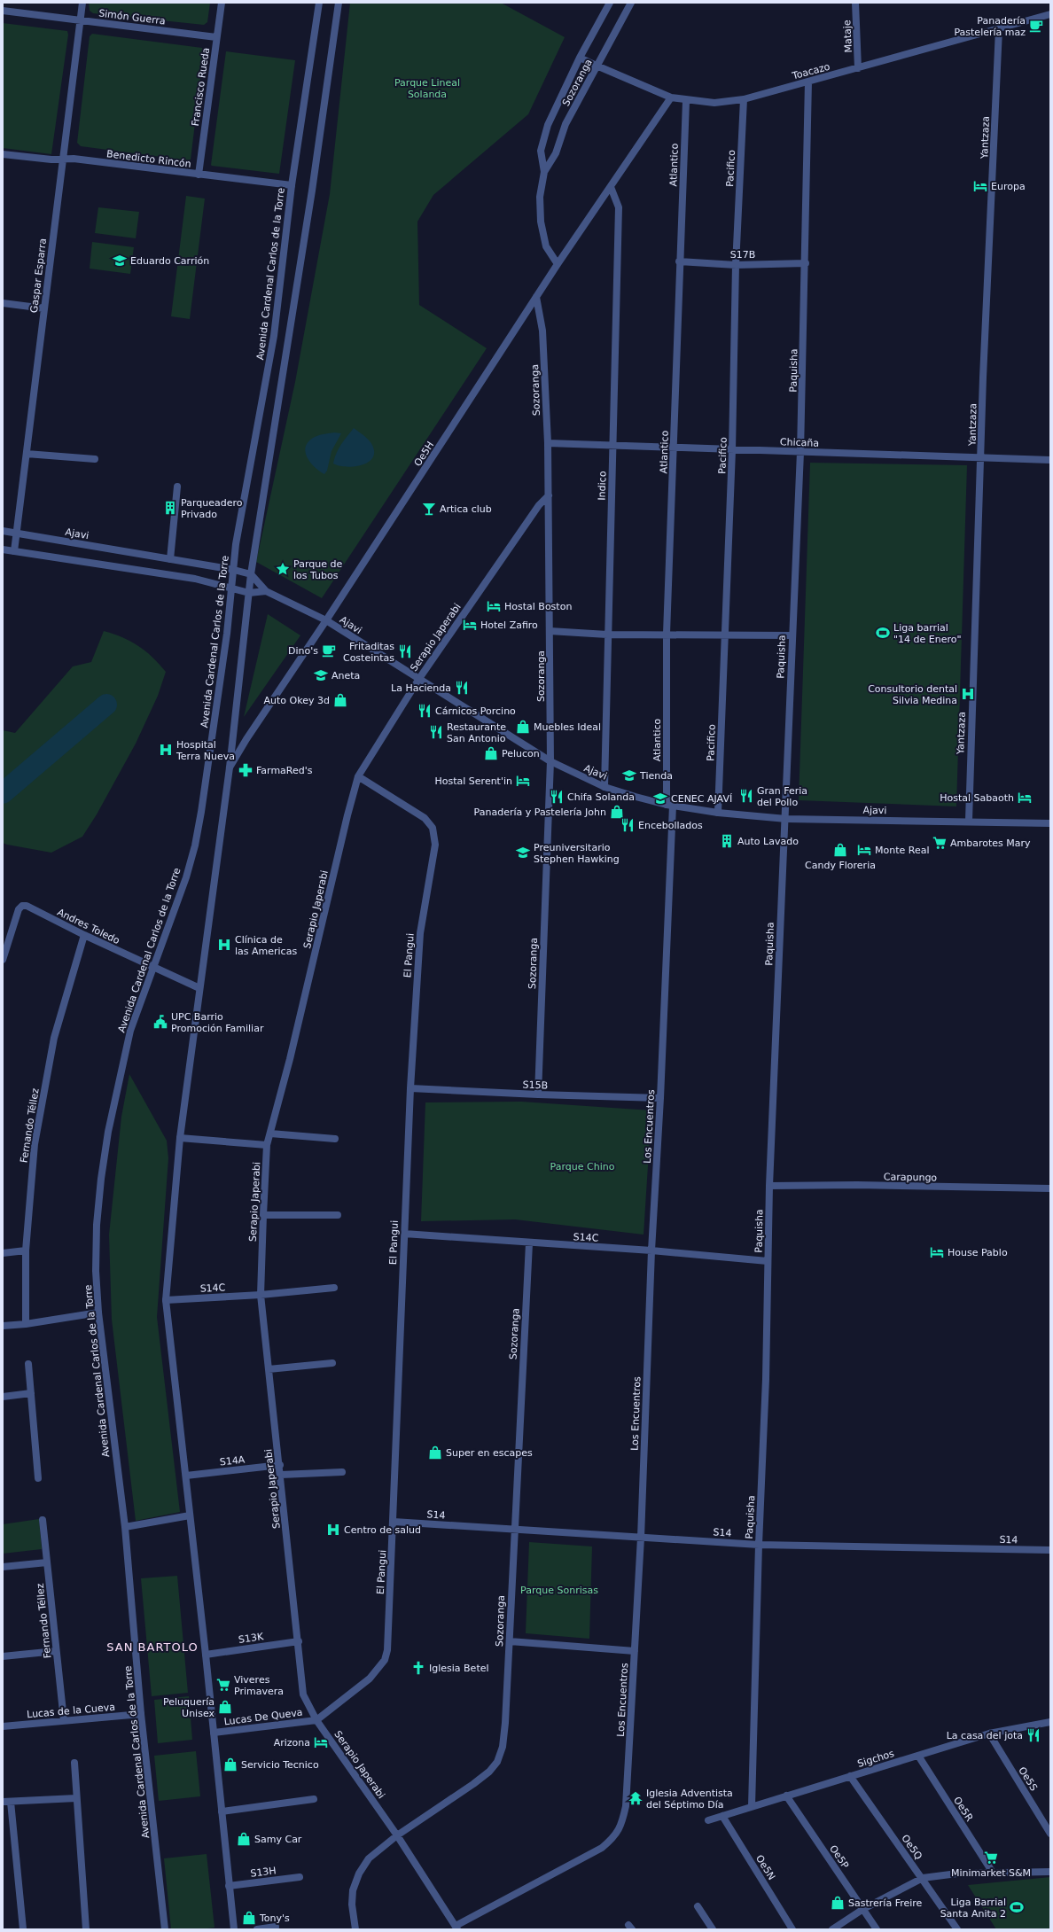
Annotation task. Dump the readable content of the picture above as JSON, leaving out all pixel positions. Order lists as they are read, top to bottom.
{
  "streets": {
    "street": [
      "Simón Guerra",
      "Mataje",
      "Toacazo",
      "Sozoranga",
      "Francisco Rueda",
      "Yantzaza",
      "Benedicto Rincón",
      "Atlantico",
      "Pacifico",
      "S17B",
      "Avenida Cardenal Carlos de la Torre",
      "Gaspar Esparra",
      "Paquisha",
      "Chicaña",
      "Oe5H",
      "Indico",
      "Ajavi",
      "Serapio Japerabi",
      "Andres Toledo",
      "El Pangui",
      "S15B",
      "Fernando Téllez",
      "Los Encuentros",
      "Carapungo",
      "S14C",
      "S14A",
      "S14",
      "S13K",
      "Lucas de la Cueva",
      "Lucas De Queva",
      "Sigchos",
      "Oe5S",
      "Oe5R",
      "Oe5Q",
      "Oe5P",
      "Oe5N",
      "S13H"
    ]
  },
  "crossings": [
    ["Simón Guerra", "Francisco Rueda"],
    ["Simón Guerra", "Gaspar Esparra"],
    ["Mataje", "Toacazo"],
    ["Toacazo", "Sozoranga"],
    ["Toacazo", "Yantzaza"],
    ["Toacazo", "Atlantico"],
    ["Toacazo", "Pacifico"],
    ["Toacazo", "Paquisha"],
    ["Sozoranga", "Chicaña"],
    ["Sozoranga", "Oe5H"],
    ["Sozoranga", "Ajavi"],
    ["Sozoranga", "Serapio Japerabi"],
    ["Sozoranga", "S15B"],
    ["Sozoranga", "S14C"],
    ["Sozoranga", "S14"],
    ["Francisco Rueda", "Benedicto Rincón"],
    ["Yantzaza", "Chicaña"],
    ["Yantzaza", "Ajavi"],
    ["Benedicto Rincón", "Avenida Cardenal Carlos de la Torre"],
    ["Benedicto Rincón", "Gaspar Esparra"],
    ["Atlantico", "S17B"],
    ["Atlantico", "Chicaña"],
    ["Atlantico", "Ajavi"],
    ["Atlantico", "Los Encuentros"],
    ["Pacifico", "S17B"],
    ["Pacifico", "Chicaña"],
    ["Pacifico", "Ajavi"],
    ["S17B", "Paquisha"],
    ["Avenida Cardenal Carlos de la Torre", "Ajavi"],
    ["Avenida Cardenal Carlos de la Torre", "Andres Toledo"],
    ["Avenida Cardenal Carlos de la Torre", "Lucas de la Cueva"],
    ["Gaspar Esparra", "Ajavi"],
    ["Paquisha", "Chicaña"],
    ["Paquisha", "Ajavi"],
    ["Paquisha", "Carapungo"],
    ["Paquisha", "S14C"],
    ["Paquisha", "S14"],
    ["Paquisha", "Sigchos"],
    ["Chicaña", "Indico"],
    ["Oe5H", "Ajavi"],
    ["Indico", "Ajavi"],
    ["Ajavi", "Serapio Japerabi"],
    ["Ajavi", "Los Encuentros"],
    ["Serapio Japerabi", "El Pangui"],
    ["Serapio Japerabi", "Los Encuentros"],
    ["Serapio Japerabi", "S14C"],
    ["Serapio Japerabi", "S14A"],
    ["Serapio Japerabi", "S13K"],
    ["Serapio Japerabi", "Lucas De Queva"],
    ["Andres Toledo", "Fernando Téllez"],
    ["El Pangui", "S15B"],
    ["El Pangui", "S14C"],
    ["El Pangui", "S14"],
    ["El Pangui", "Lucas De Queva"],
    ["S15B", "Los Encuentros"],
    ["Fernando Téllez", "Lucas de la Cueva"],
    ["Los Encuentros", "S14C"],
    ["Los Encuentros", "S14"],
    ["Sigchos", "Oe5S"],
    ["Sigchos", "Oe5R"],
    ["Sigchos", "Oe5Q"],
    ["Sigchos", "Oe5P"],
    ["Sigchos", "Oe5N"]
  ],
  "districts": ["SAN BARTOLO"],
  "parks": ["Parque Lineal Solanda", "Parque Chino", "Parque Sonrisas"],
  "places": {
    "cafe": ["Panadería Pastelería maz", "Dino's"],
    "hotel": [
      "Europa",
      "Hostal Boston",
      "Hotel Zafiro",
      "Hostal Serent'in",
      "Hostal Sabaoth",
      "Monte Real",
      "House Pablo",
      "Arizona"
    ],
    "school or university": [
      "Eduardo Carrión",
      "Aneta",
      "Tienda",
      "CENEC AJAVÍ",
      "Preuniversitario Stephen Hawking"
    ],
    "building": ["Parqueadero Privado", "Auto Lavado"],
    "bar": ["Artica club"],
    "place": ["Parque de los Tubos"],
    "sports": ["Liga barrial \"14 de Enero\"", "Liga Barrial Santa Anita 2"],
    "restaurant": [
      "Fritaditas Costeintas",
      "La Hacienda",
      "Cárnicos Porcino",
      "Restaurante San Antonio",
      "Gran Feria del Pollo",
      "Chifa Solanda",
      "Encebollados",
      "La casa del jota"
    ],
    "hospital": [
      "Consultorio dental Silvia Medina",
      "Hospital Terra Nueva",
      "Clínica de las Americas",
      "Centro de salud"
    ],
    "shop": [
      "Auto Okey 3d",
      "Muebles Ideal",
      "Pelucon",
      "Panadería y Pastelería John",
      "Candy Floreria",
      "Super en escapes",
      "Peluquería Unisex",
      "Servicio Tecnico",
      "Samy Car",
      "Sastrería Freire",
      "Tony's"
    ],
    "pharmacy": ["FarmaRed's"],
    "supermarket": ["Ambarotes Mary", "Viveres Primavera", "Minimarket S&M"],
    "public building": ["UPC Barrio Promoción Familiar"],
    "church": ["Iglesia Betel"],
    "temple": ["Iglesia Adventista del Séptimo Día"]
  }
}
